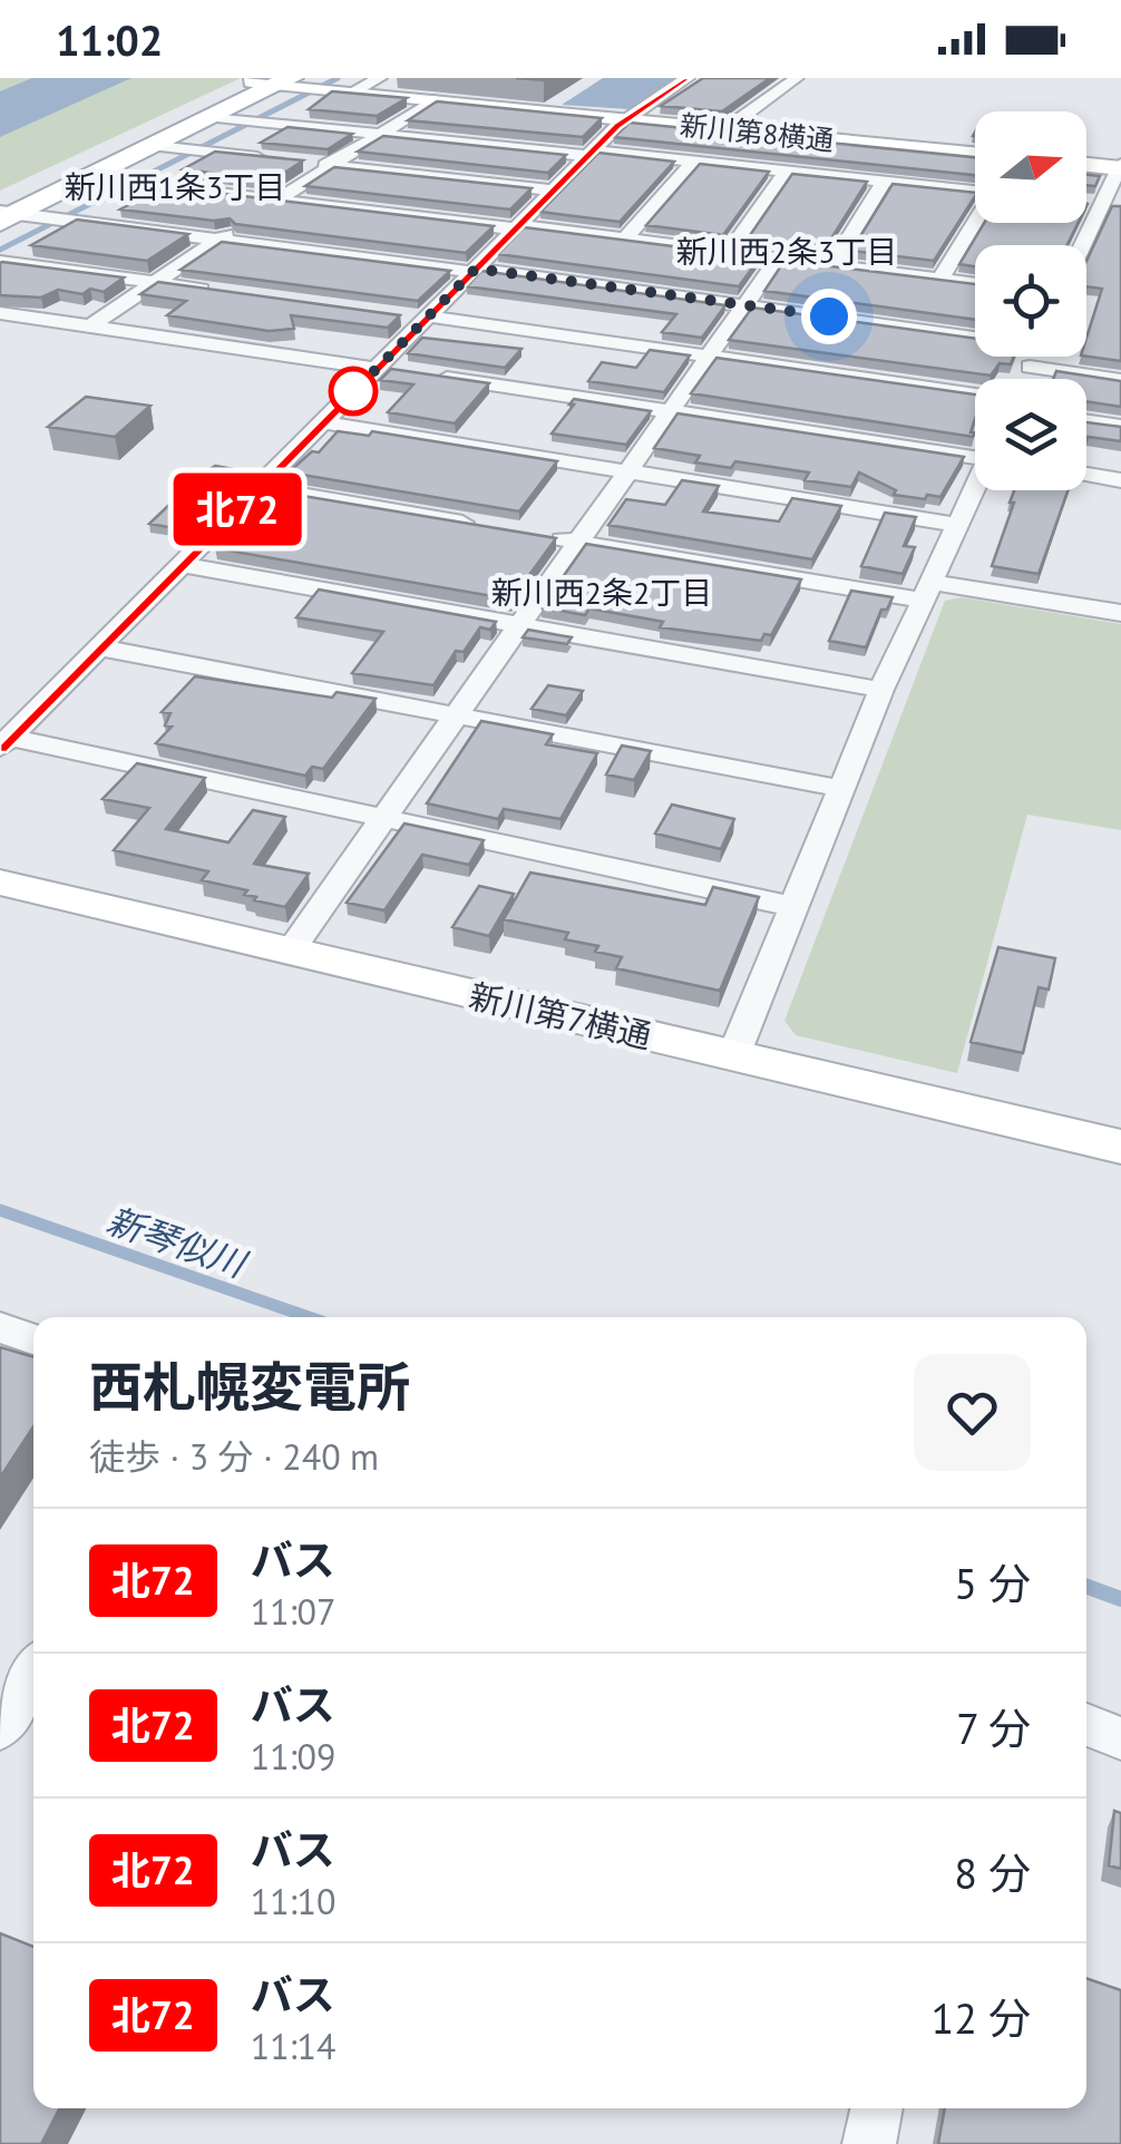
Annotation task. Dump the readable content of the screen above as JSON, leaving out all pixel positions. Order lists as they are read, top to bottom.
{
  "streets": {
    "street": ["新川第8横通", "新川第7横通"]
  },
  "districts": ["新川西1条3丁目", "新川西2条3丁目", "新川西2条2丁目"],
  "water": ["新琴似川"],
  "lines": ["bus line 北72"],
  "north": "right",
  "page": {
    "status": "11:02",
    "on_map": "北72",
    "heading": ["西札幌変電所", "徒歩 · 3 分 · 240 m"],
    "list": [
      {
        "mark": "北72",
        "name": "バス",
        "note": "11:07",
        "value": "5 分"
      },
      {
        "mark": "北72",
        "name": "バス",
        "note": "11:09",
        "value": "7 分"
      },
      {
        "mark": "北72",
        "name": "バス",
        "note": "11:10",
        "value": "8 分"
      },
      {
        "mark": "北72",
        "name": "バス",
        "note": "11:14",
        "value": "12 分"
      }
    ]
  }
}
